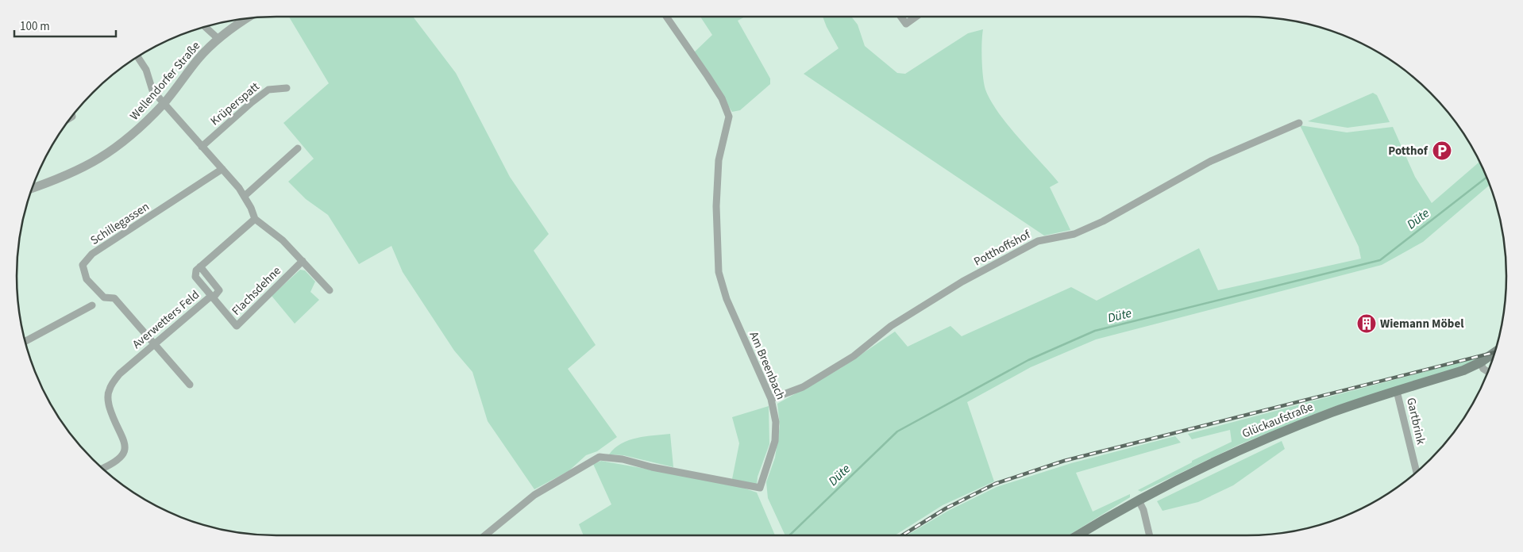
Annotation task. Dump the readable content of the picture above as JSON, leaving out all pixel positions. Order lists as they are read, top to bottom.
{
  "streets": {
    "main road": ["Glückaufstraße"],
    "street": [
      "Wellendorfer Straße",
      "Krüperspatt",
      "Schillegassen",
      "Potthoffshof",
      "Flachsdehne",
      "Averwetters Feld",
      "Am Breenbach",
      "Gartbrink"
    ]
  },
  "crossings": [
    ["Schillegassen", "Averwetters Feld"],
    ["Potthoffshof", "Am Breenbach"],
    ["Flachsdehne", "Averwetters Feld"],
    ["Glückaufstraße", "Gartbrink"]
  ],
  "water": ["Düte"],
  "places": {
    "parking": ["Potthof"],
    "building": ["Wiemann Möbel"]
  },
  "scale_bar": "100 m"
}
